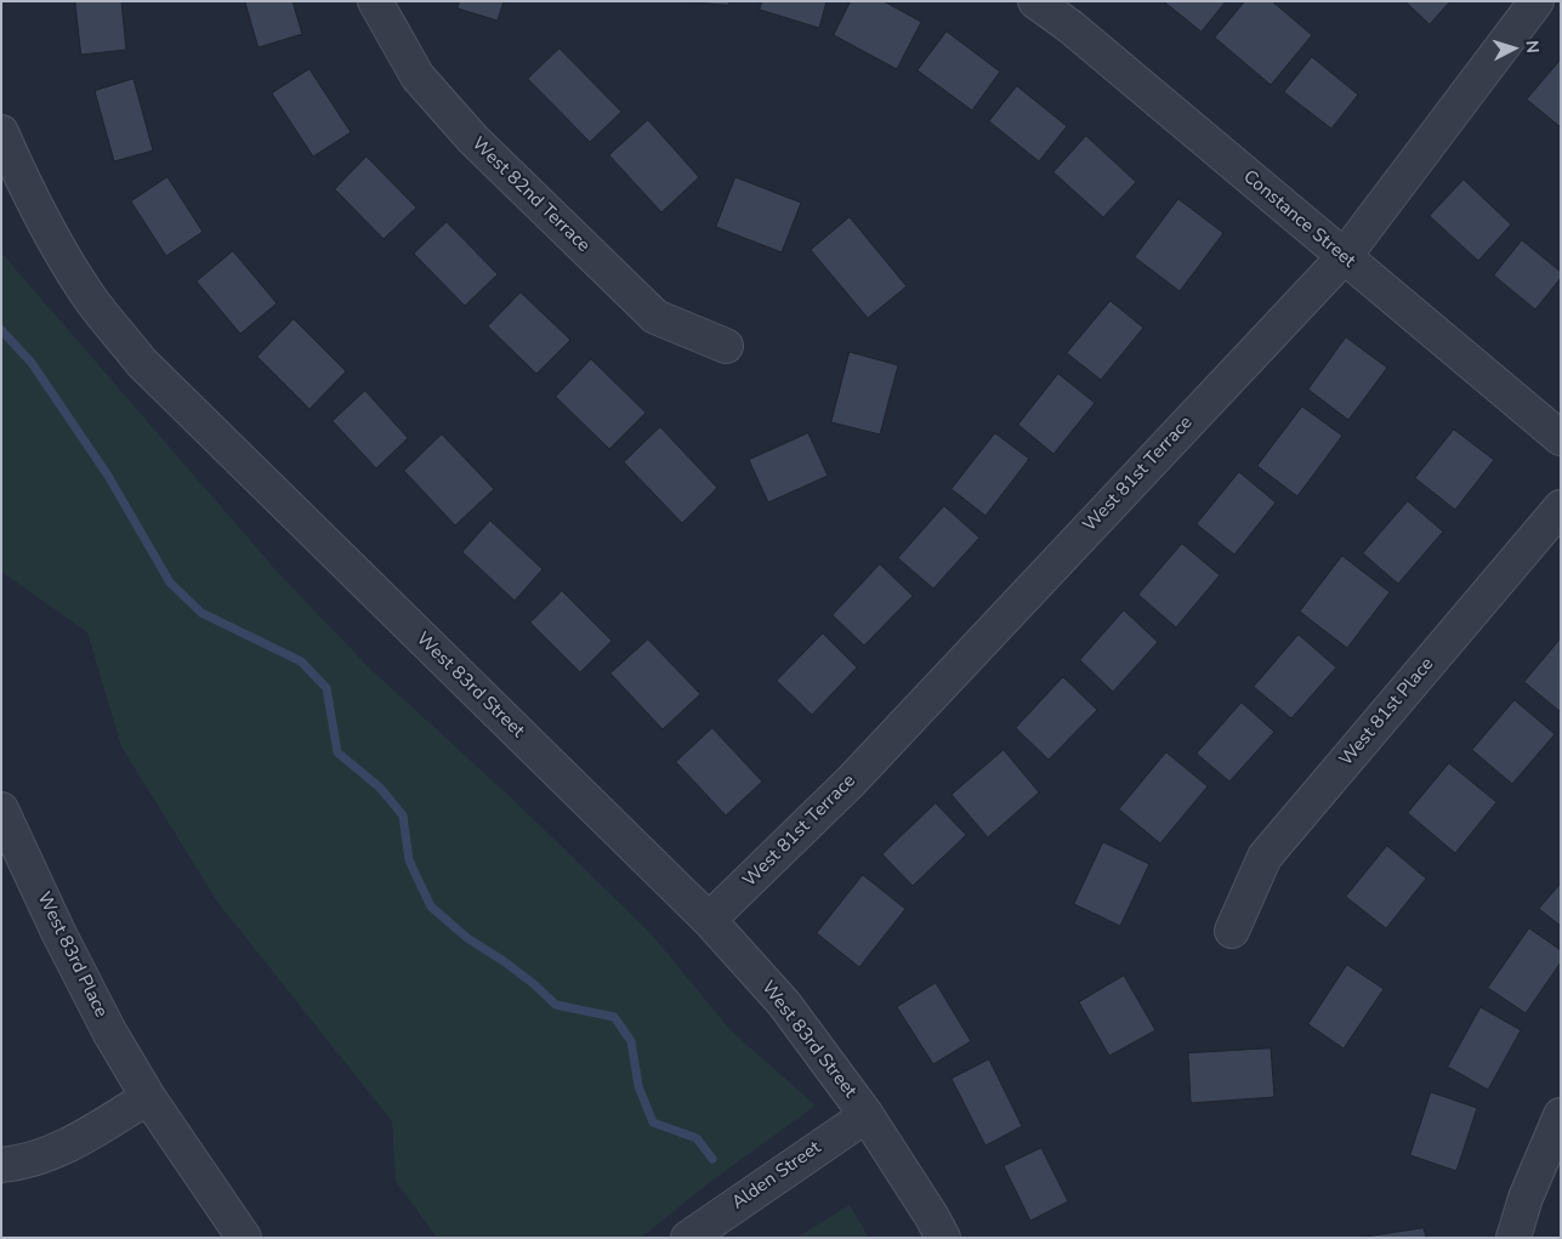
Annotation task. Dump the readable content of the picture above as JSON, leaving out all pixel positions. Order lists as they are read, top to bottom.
{
  "streets": {
    "street": [
      "West 82nd Terrace",
      "Constance Street",
      "West 81st Terrace",
      "West 83rd Street",
      "West 81st Place",
      "West 83rd Place",
      "Alden Street"
    ]
  },
  "crossings": [
    ["Constance Street", "West 81st Terrace"],
    ["West 81st Terrace", "West 83rd Street"],
    ["West 83rd Street", "Alden Street"]
  ],
  "north": "right"
}
